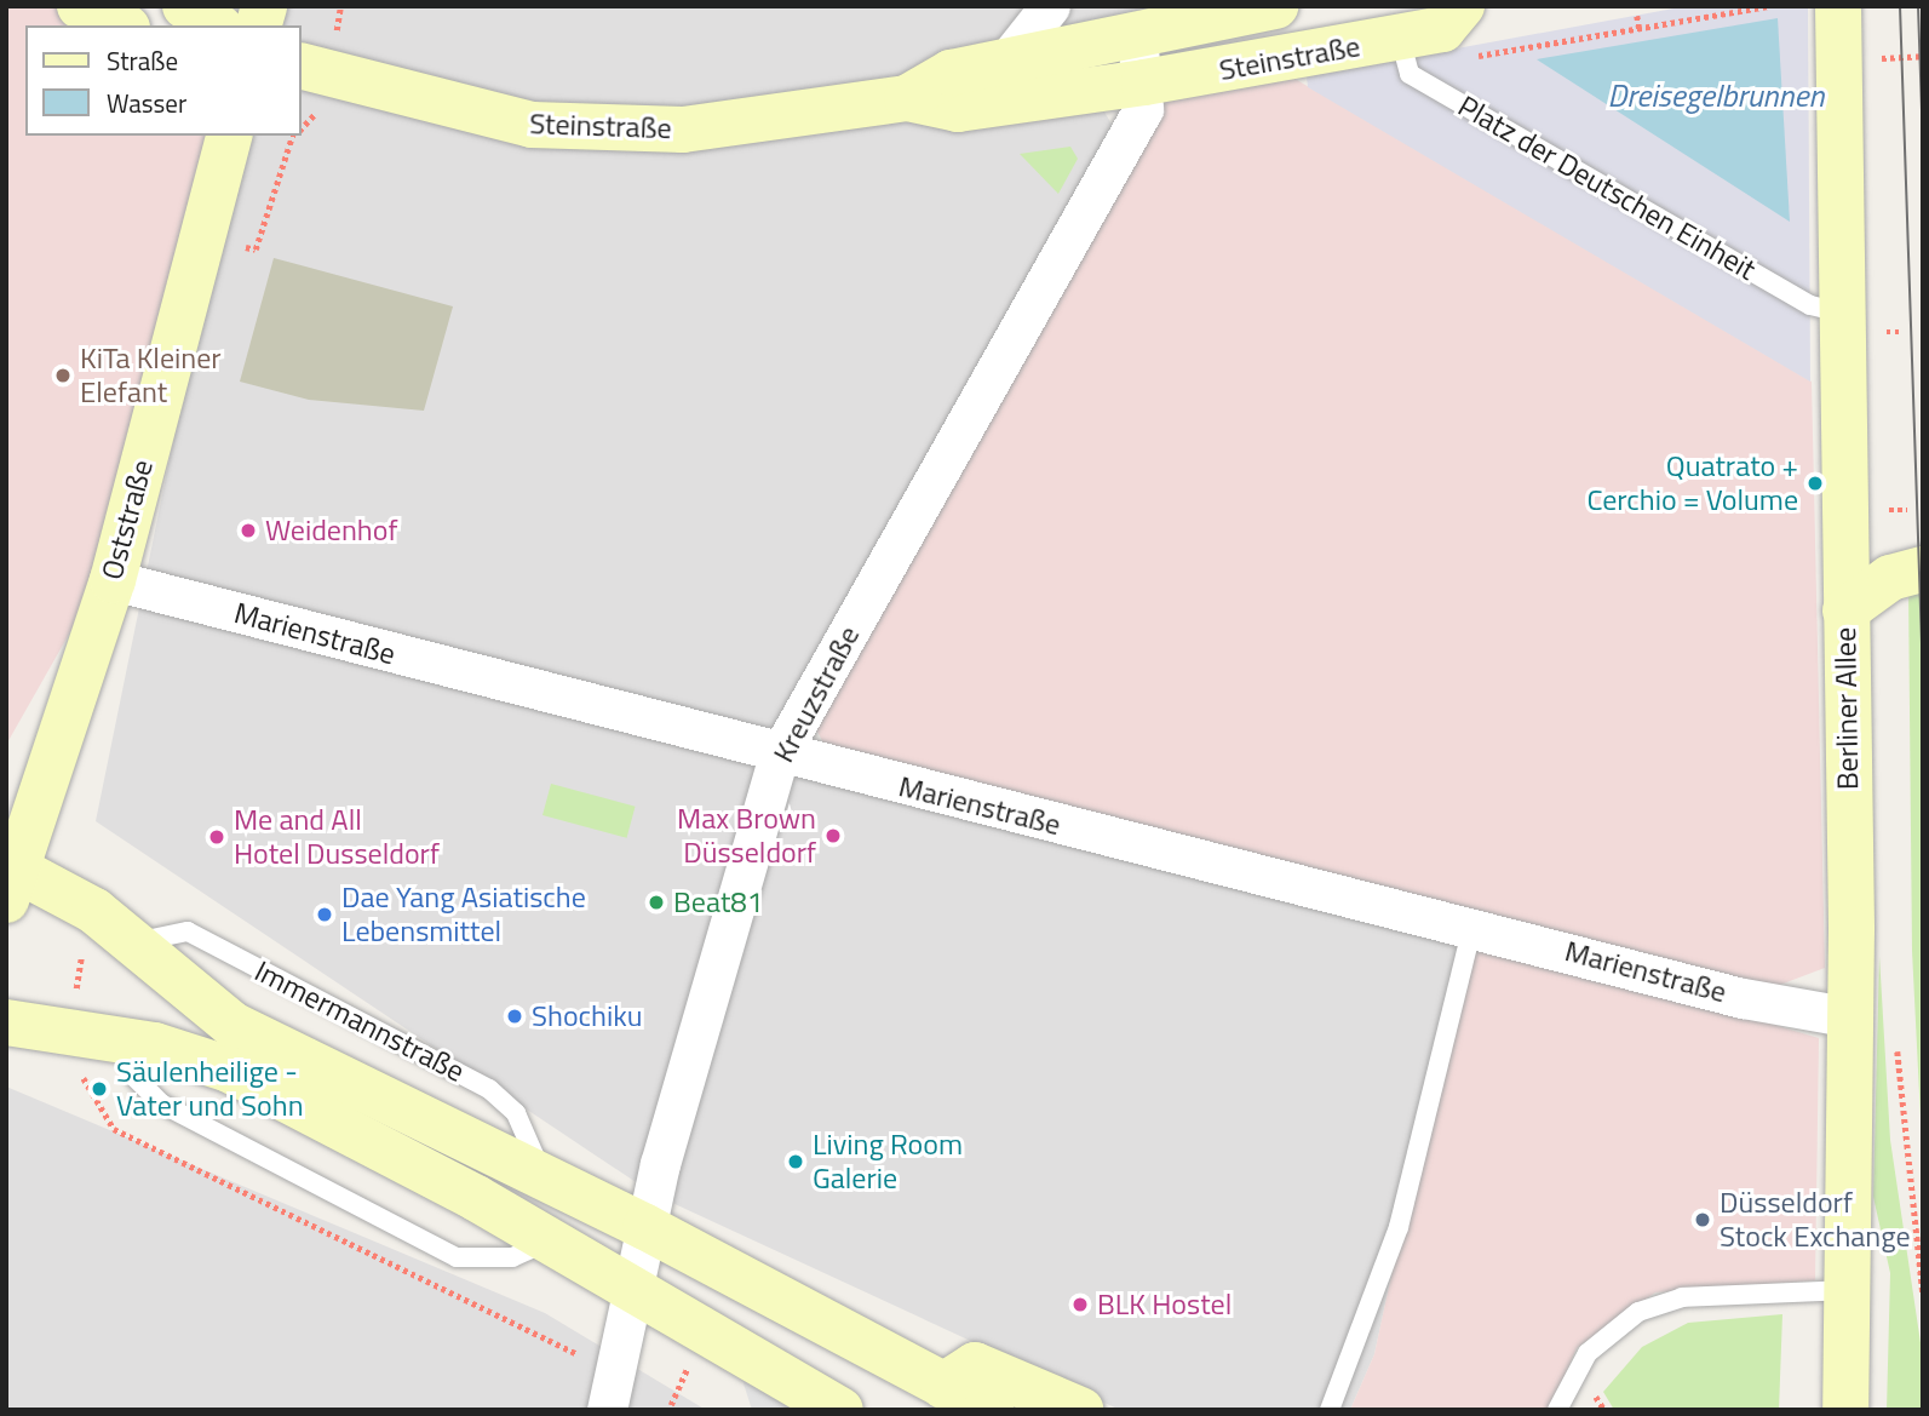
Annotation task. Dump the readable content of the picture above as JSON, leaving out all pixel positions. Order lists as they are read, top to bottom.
{
  "streets": {
    "street": [
      "Steinstraße",
      "Oststraße",
      "Marienstraße",
      "Kreuzstraße",
      "Berliner Allee",
      "Immermannstraße"
    ],
    "lane": ["Platz der Deutschen Einheit"]
  },
  "crossings": [
    ["Steinstraße", "Platz der Deutschen Einheit"],
    ["Steinstraße", "Kreuzstraße"],
    ["Platz der Deutschen Einheit", "Berliner Allee"],
    ["Oststraße", "Marienstraße"],
    ["Oststraße", "Immermannstraße"],
    ["Marienstraße", "Kreuzstraße"],
    ["Marienstraße", "Berliner Allee"],
    ["Kreuzstraße", "Immermannstraße"]
  ],
  "water": ["Dreisegelbrunnen"],
  "places": [
    "KiTa Kleiner Elefant",
    "Quatrato + Cerchio = Volume",
    "Weidenhof",
    "Max Brown Düsseldorf",
    "Me and All Hotel Dusseldorf",
    "Beat81",
    "Dae Yang Asiatische Lebensmittel",
    "Shochiku",
    "Säulenheilige - Vater und Sohn",
    "Living Room Galerie",
    "Düsseldorf Stock Exchange",
    "BLK Hostel"
  ],
  "legend": ["Straße", "Wasser"]
}
